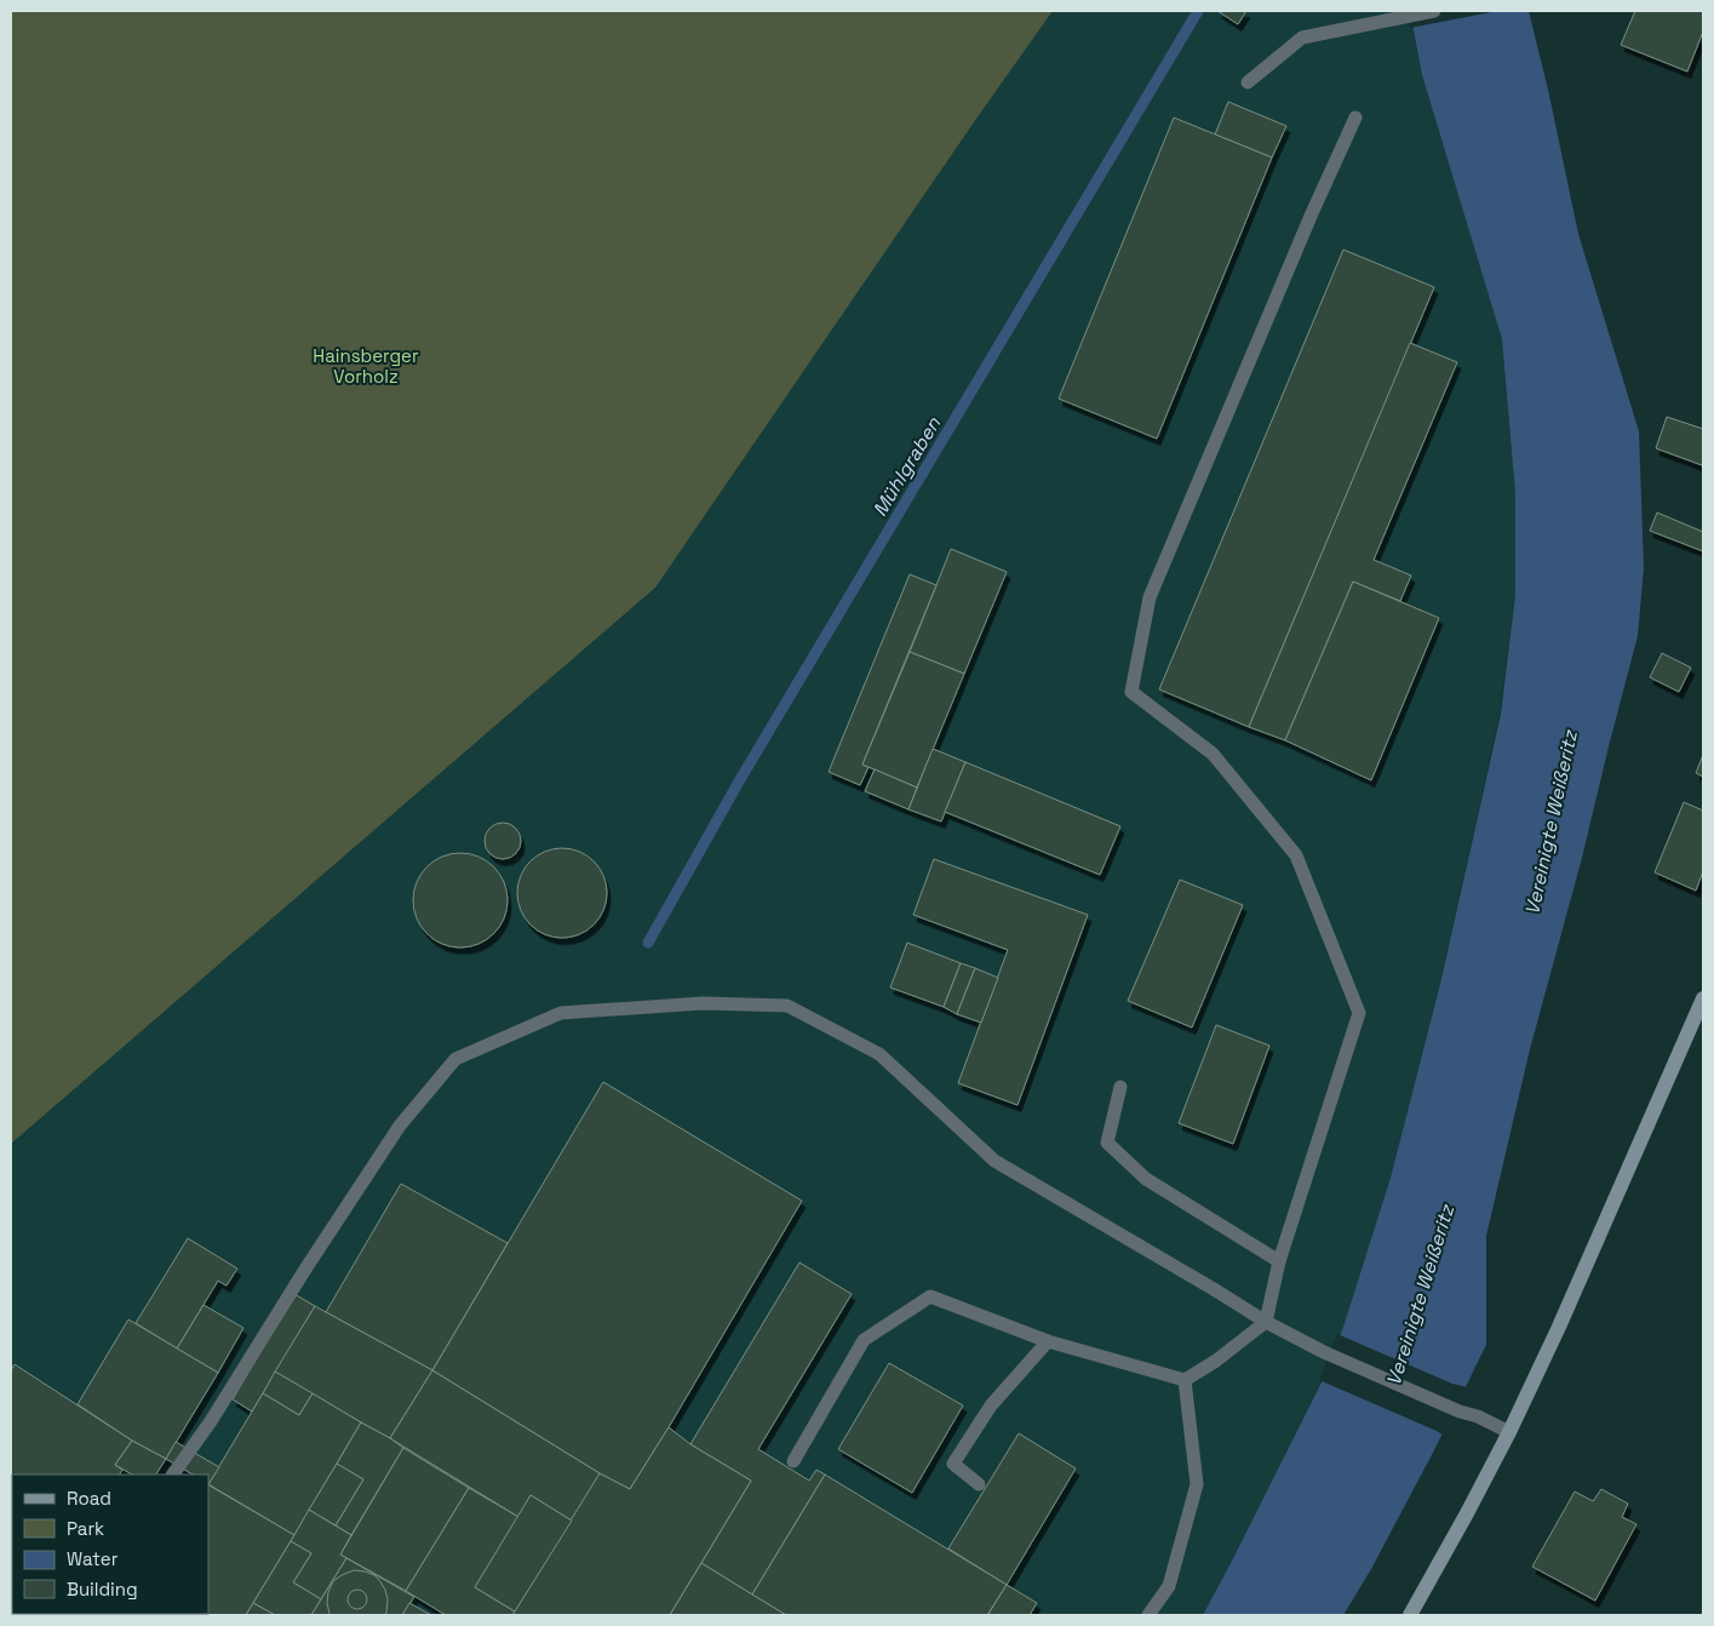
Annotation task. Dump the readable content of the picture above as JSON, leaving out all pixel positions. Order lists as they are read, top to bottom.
{
  "water": ["Mühlgraben", "Vereinigte Weißeritz"],
  "parks": ["Hainsberger Vorholz"],
  "legend": [
    "Road",
    "Park",
    "Water",
    "Building"
  ]
}
